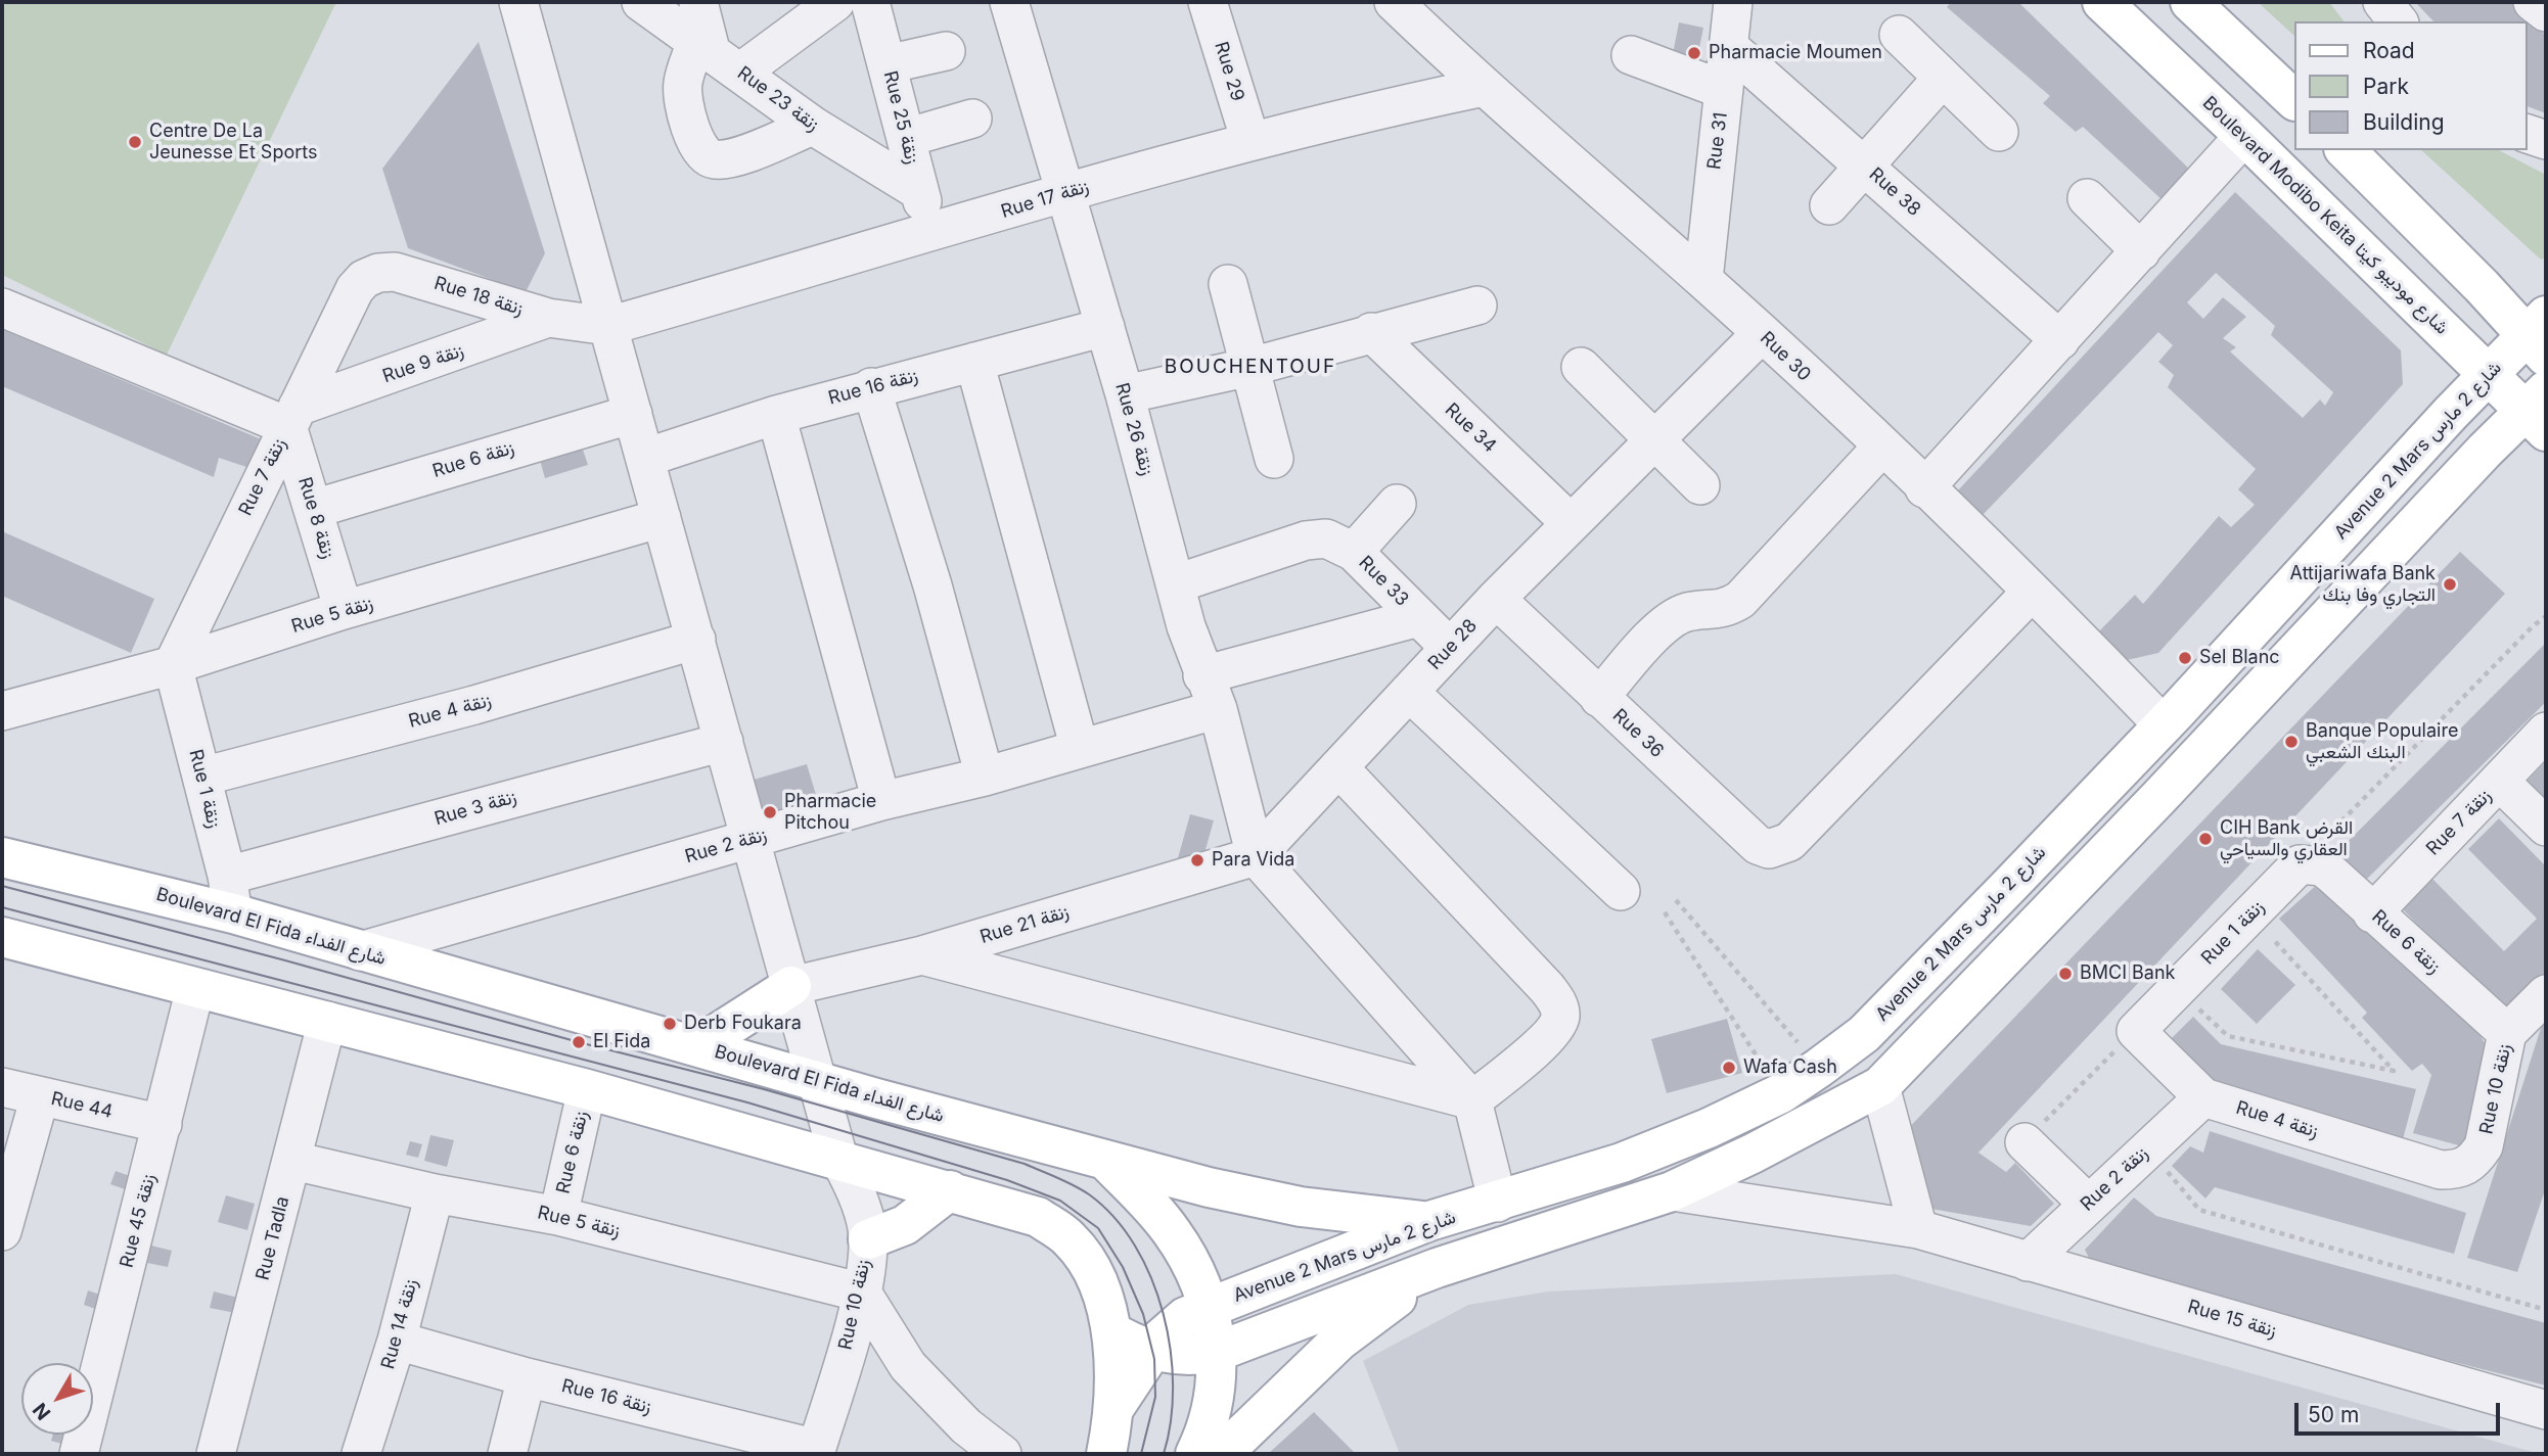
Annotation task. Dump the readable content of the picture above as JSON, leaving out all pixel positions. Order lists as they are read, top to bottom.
{
  "streets": {
    "main road": ["Boulevard Modibo Keita شارع موديبو كيتا", "Avenue 2 Mars شارع 2 مارس", "Boulevard El Fida شارع الفداء"],
    "street": [
      "Rue 29",
      "Rue 23 زنقة",
      "Rue 25 زنقة",
      "Rue 31",
      "Rue 38",
      "Rue 17 زنقة",
      "Rue 18 زنقة",
      "Rue 30",
      "Rue 9 زنقة",
      "Rue 16 زنقة",
      "Rue 34",
      "Rue 26 زنقة",
      "Rue 6 زنقة",
      "Rue 7 زنقة",
      "Rue 8 زنقة",
      "Rue 33",
      "Rue 5 زنقة",
      "Rue 28",
      "Rue 4 زنقة",
      "Rue 36",
      "Rue 1 زنقة",
      "Rue 3 زنقة",
      "Rue 2 زنقة",
      "Rue 21 زنقة",
      "Rue 10 زنقة",
      "Rue 44",
      "Rue 45 زنقة",
      "Rue Tadla",
      "Rue 15 زنقة",
      "Rue 14 زنقة"
    ]
  },
  "crossings": [
    ["Rue 29", "Rue 17 زنقة"],
    ["Rue 23 زنقة", "Rue 25 زنقة"],
    ["Rue 25 زنقة", "Rue 17 زنقة"],
    ["Rue 31", "Rue 38"],
    ["Rue 31", "Rue 30"],
    ["Rue 17 زنقة", "Rue 18 زنقة"],
    ["Rue 17 زنقة", "Rue 30"],
    ["Rue 17 زنقة", "Rue 26 زنقة"],
    ["Rue 17 زنقة", "Rue 10 زنقة"],
    ["Boulevard Modibo Keita شارع موديبو كيتا", "Avenue 2 Mars شارع 2 مارس"],
    ["Rue 18 زنقة", "Rue 9 زنقة"],
    ["Rue 18 زنقة", "Rue 7 زنقة"],
    ["Rue 18 زنقة", "Rue 10 زنقة"],
    ["Rue 30", "Avenue 2 Mars شارع 2 مارس"],
    ["Rue 30", "Rue 28"],
    ["Rue 30", "Rue 36"],
    ["Rue 9 زنقة", "Rue 7 زنقة"],
    ["Rue 9 زنقة", "Rue 8 زنقة"],
    ["Rue 16 زنقة", "Rue 26 زنقة"],
    ["Rue 16 زنقة", "Rue 10 زنقة"],
    ["Rue 16 زنقة", "Rue 14 زنقة"],
    ["Rue 34", "Rue 28"],
    ["Rue 26 زنقة", "Rue 33"],
    ["Rue 26 زنقة", "Rue 28"],
    ["Rue 26 زنقة", "Rue 2 زنقة"],
    ["Rue 26 زنقة", "Rue 21 زنقة"],
    ["Avenue 2 Mars شارع 2 مارس", "Boulevard El Fida شارع الفداء"],
    ["Rue 6 زنقة", "Rue 7 زنقة"],
    ["Rue 6 زنقة", "Rue 8 زنقة"],
    ["Rue 6 زنقة", "Rue 5 زنقة"],
    ["Rue 6 زنقة", "Rue 1 زنقة"],
    ["Rue 6 زنقة", "Rue 10 زنقة"],
    ["Rue 7 زنقة", "Rue 8 زنقة"],
    ["Rue 7 زنقة", "Rue 5 زنقة"],
    ["Rue 7 زنقة", "Rue 1 زنقة"],
    ["Rue 8 زنقة", "Rue 5 زنقة"],
    ["Rue 33", "Rue 28"],
    ["Rue 33", "Rue 2 زنقة"],
    ["Rue 5 زنقة", "Rue 1 زنقة"],
    ["Rue 5 زنقة", "Rue 10 زنقة"],
    ["Rue 5 زنقة", "Rue Tadla"],
    ["Rue 5 زنقة", "Rue 14 زنقة"],
    ["Rue 28", "Rue 36"],
    ["Rue 28", "Rue 21 زنقة"],
    ["Rue 4 زنقة", "Rue 1 زنقة"],
    ["Rue 4 زنقة", "Rue 2 زنقة"],
    ["Rue 4 زنقة", "Rue 10 زنقة"],
    ["Rue 1 زنقة", "Rue 3 زنقة"],
    ["Rue 1 زنقة", "Boulevard El Fida شارع الفداء"],
    ["Rue 3 زنقة", "Rue 10 زنقة"],
    ["Rue 2 زنقة", "Boulevard El Fida شارع الفداء"],
    ["Rue 2 زنقة", "Rue 10 زنقة"],
    ["Rue 2 زنقة", "Rue 15 زنقة"],
    ["Rue 21 زنقة", "Rue 10 زنقة"],
    ["Boulevard El Fida شارع الفداء", "Rue 10 زنقة"],
    ["Rue 44", "Rue 45 زنقة"]
  ],
  "districts": ["BOUCHENTOUF"],
  "places": [
    "Pharmacie Moumen",
    "Centre De La Jeunesse Et Sports",
    "Attijariwafa Bank التجاري وفا بنك",
    "Sel Blanc",
    "Banque Populaire البنك الشعبي",
    "Pharmacie Pitchou",
    "CIH Bank القرض العقاري والسياحي",
    "Para Vida",
    "BMCI Bank",
    "Derb Foukara",
    "El Fida",
    "Wafa Cash"
  ],
  "legend": ["Road", "Park", "Building"],
  "scale_bar": "50 m",
  "north": "bottom left"
}
